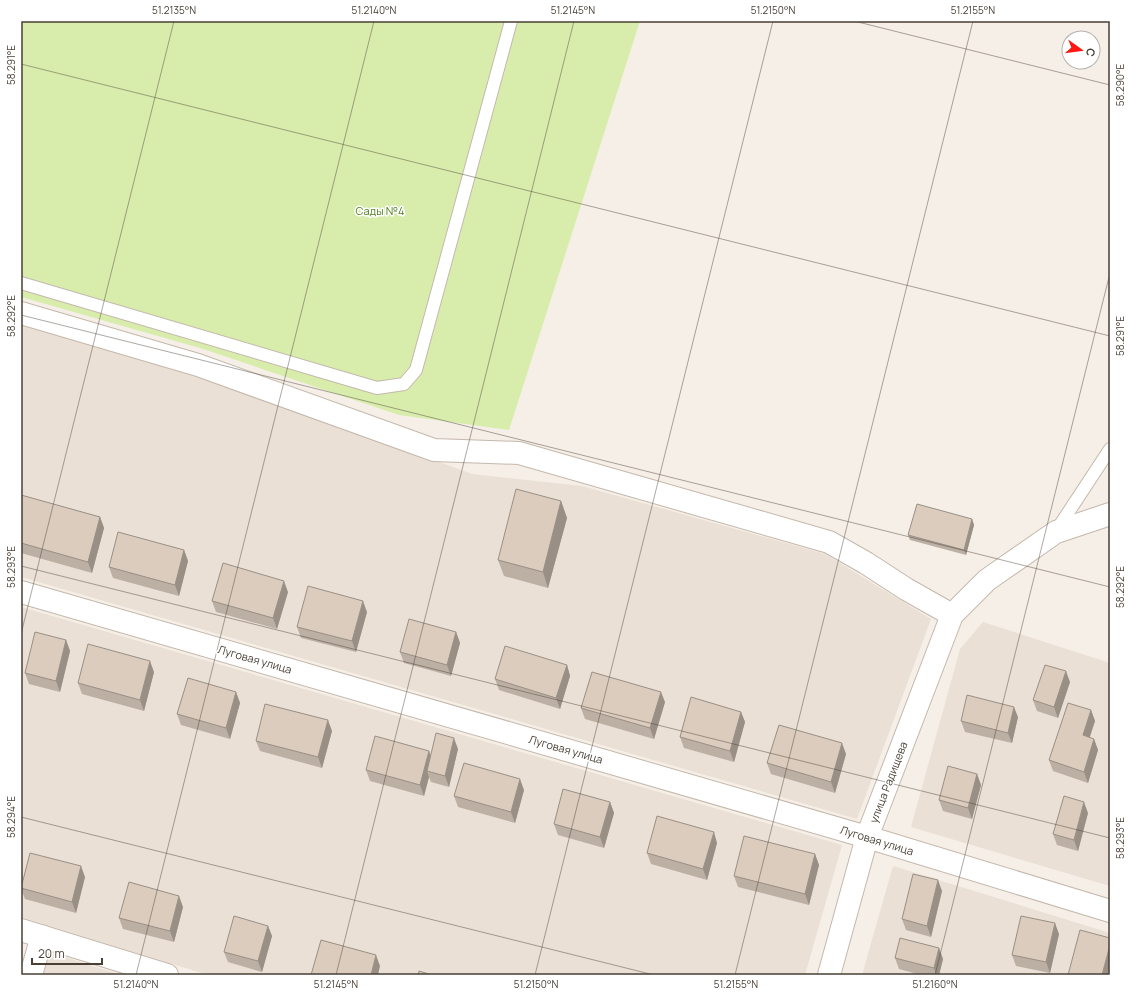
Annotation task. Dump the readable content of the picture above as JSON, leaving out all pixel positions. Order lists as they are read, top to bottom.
{
  "streets": {
    "street": ["Луговая улица", "улица Радищева"]
  },
  "crossings": [
    ["Луговая улица", "улица Радищева"]
  ],
  "parks": ["Сады №4"],
  "scale_bar": "20 m",
  "north": "right",
  "coordinates": [
    "51.2135°N",
    "51.2140°N",
    "51.2145°N",
    "51.2150°N",
    "51.2155°N",
    "58.291°E",
    "58.290°E",
    "58.292°E",
    "58.293°E",
    "58.294°E",
    "51.2160°N"
  ]
}
